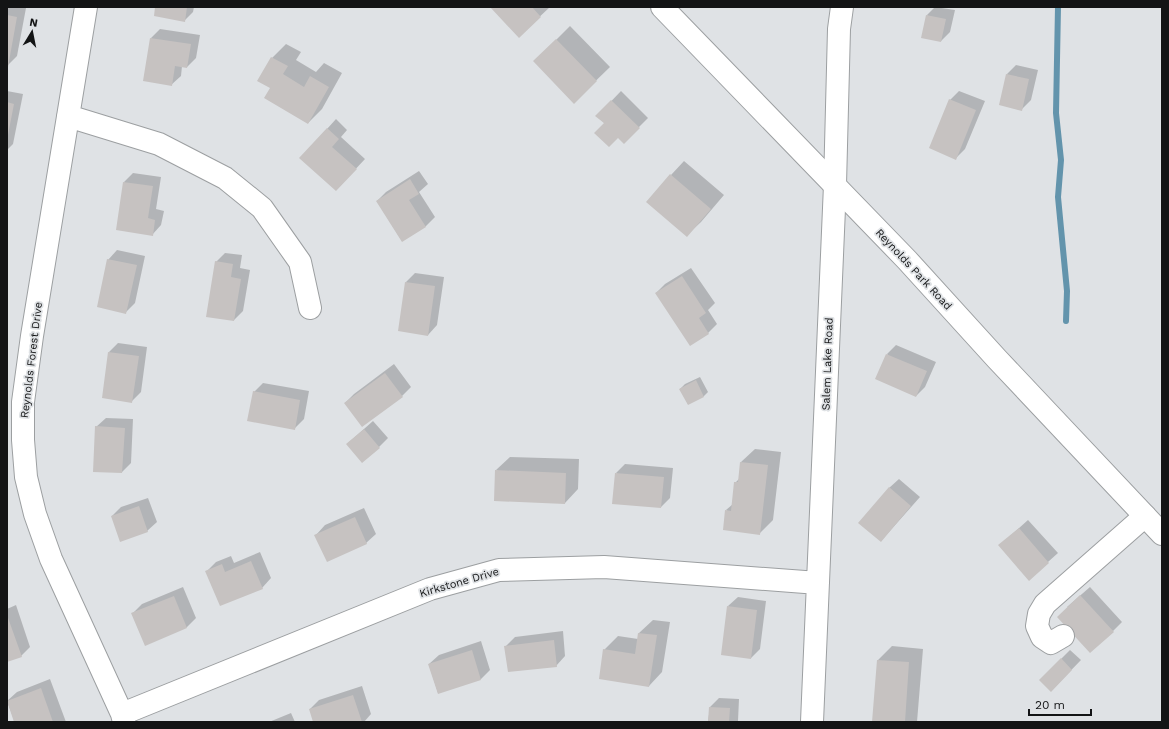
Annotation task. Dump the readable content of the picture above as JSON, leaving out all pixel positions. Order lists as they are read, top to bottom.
{
  "streets": {
    "street": [
      "Reynolds Park Road",
      "Reynolds Forest Drive",
      "Salem Lake Road",
      "Kirkstone Drive"
    ]
  },
  "crossings": [
    ["Reynolds Park Road", "Salem Lake Road"],
    ["Reynolds Forest Drive", "Kirkstone Drive"],
    ["Salem Lake Road", "Kirkstone Drive"]
  ],
  "scale_bar": "20 m",
  "north": "top"
}
